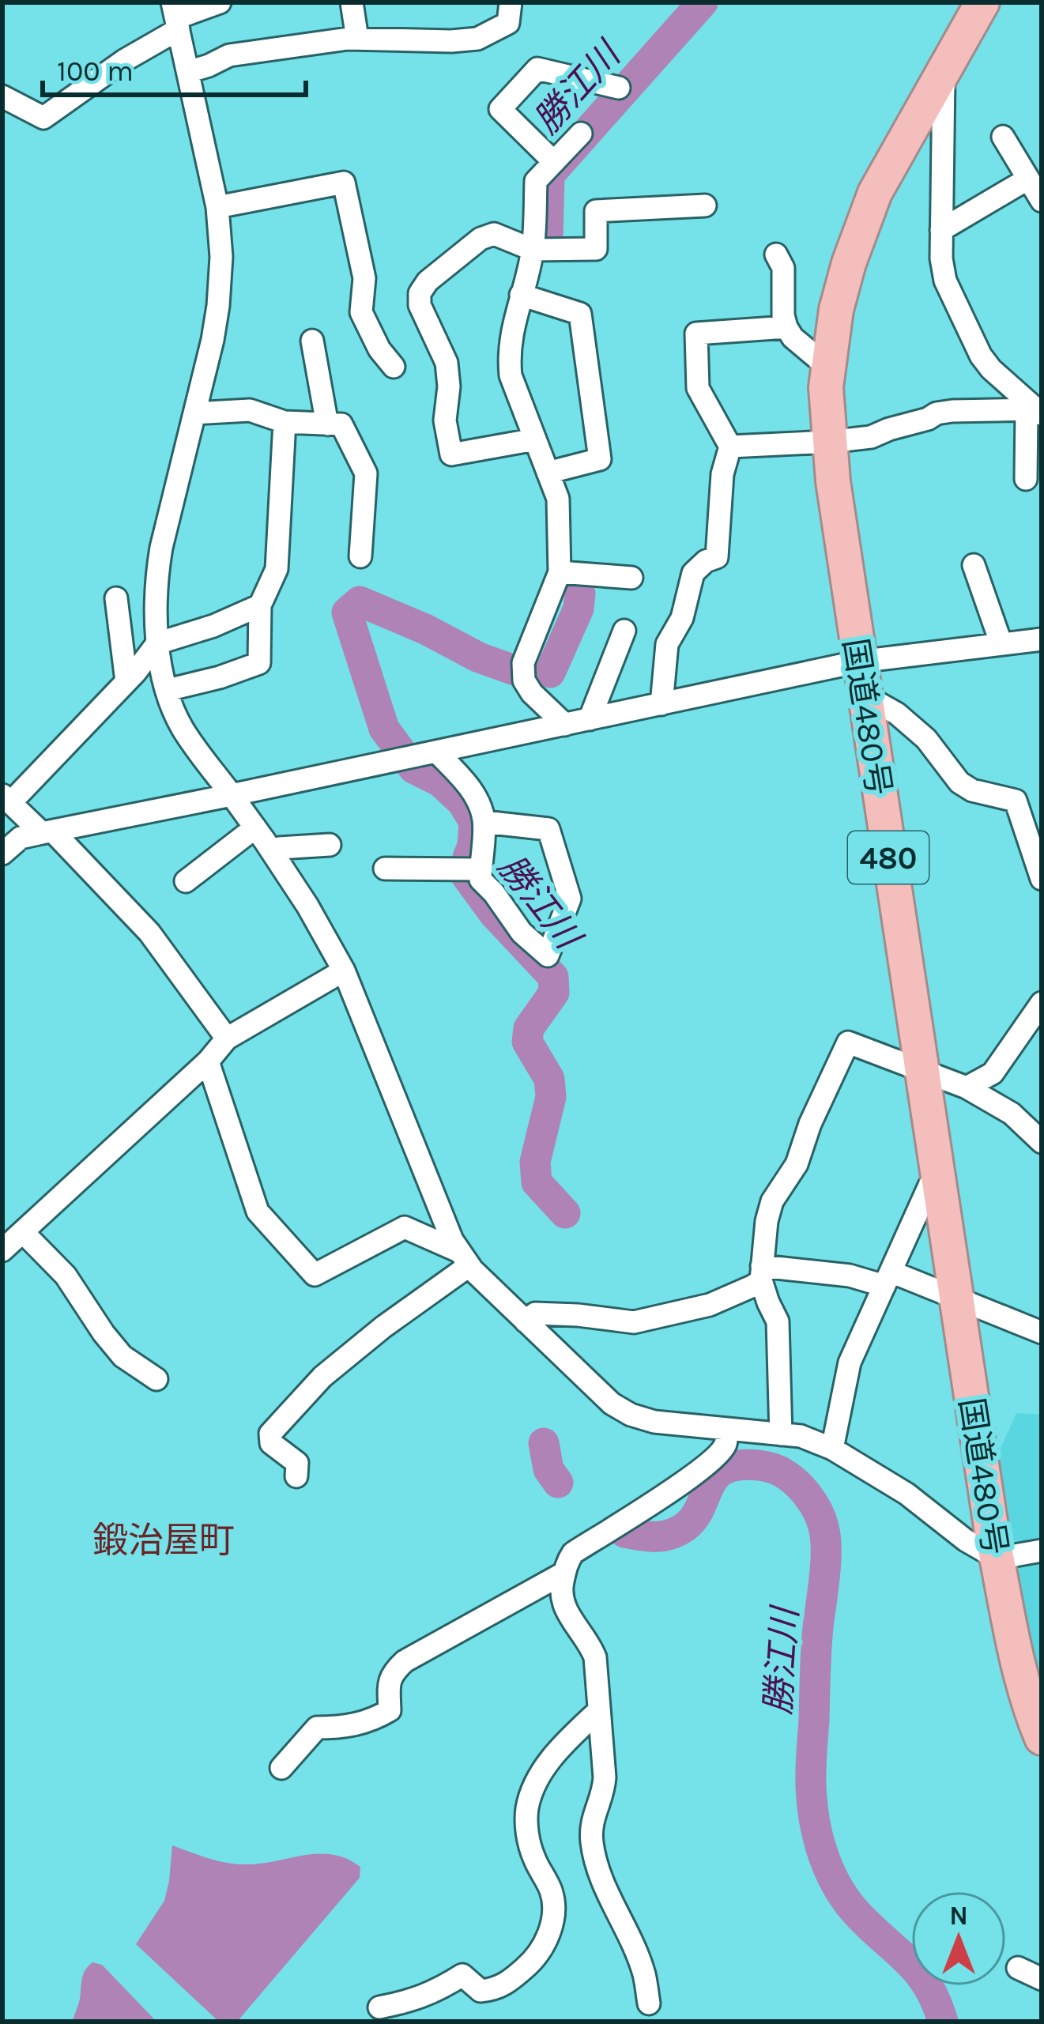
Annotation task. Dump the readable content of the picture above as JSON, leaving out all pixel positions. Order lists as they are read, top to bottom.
{
  "streets": {
    "highway": ["国道480号", "480"]
  },
  "districts": ["鍛治屋町"],
  "water": ["勝江川"],
  "scale_bar": "100 m",
  "north": "top"
}
